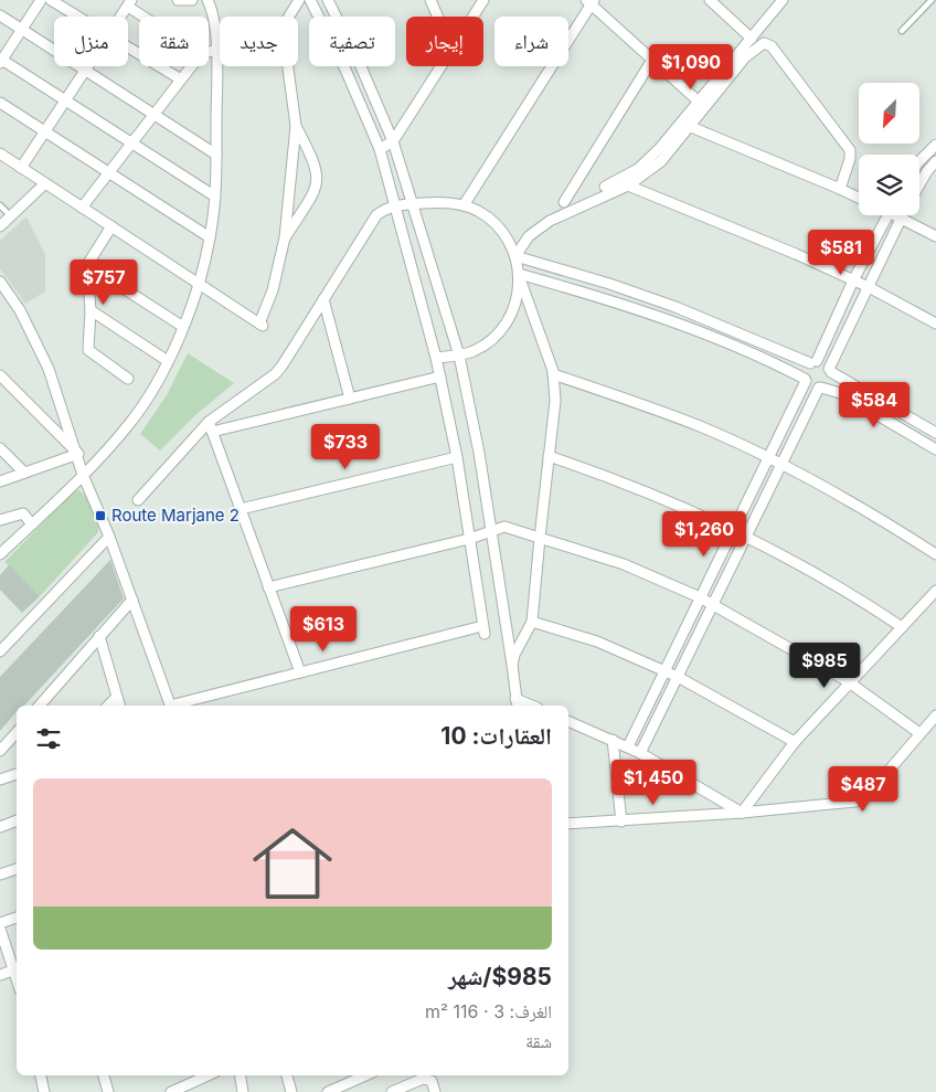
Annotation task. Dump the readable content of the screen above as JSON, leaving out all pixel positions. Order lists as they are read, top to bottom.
{
  "places": {
    "transit": ["Route Marjane 2"]
  },
  "north": "bottom left",
  "page": {
    "chip": [
      "شراء",
      "إيجار",
      "تصفية",
      "جديد",
      "شقة",
      "منزل"
    ],
    "price": [
      "$1,090",
      "$581",
      "$757",
      "$584",
      "$733",
      "$1,260",
      "$613",
      "$985",
      "$1,450",
      "$487"
    ],
    "heading": "العقارات: 10",
    "list": [
      {
        "name": "$985/شهر",
        "note": "الغرف: 3 · 116 m² · شقة"
      }
    ]
  }
}
